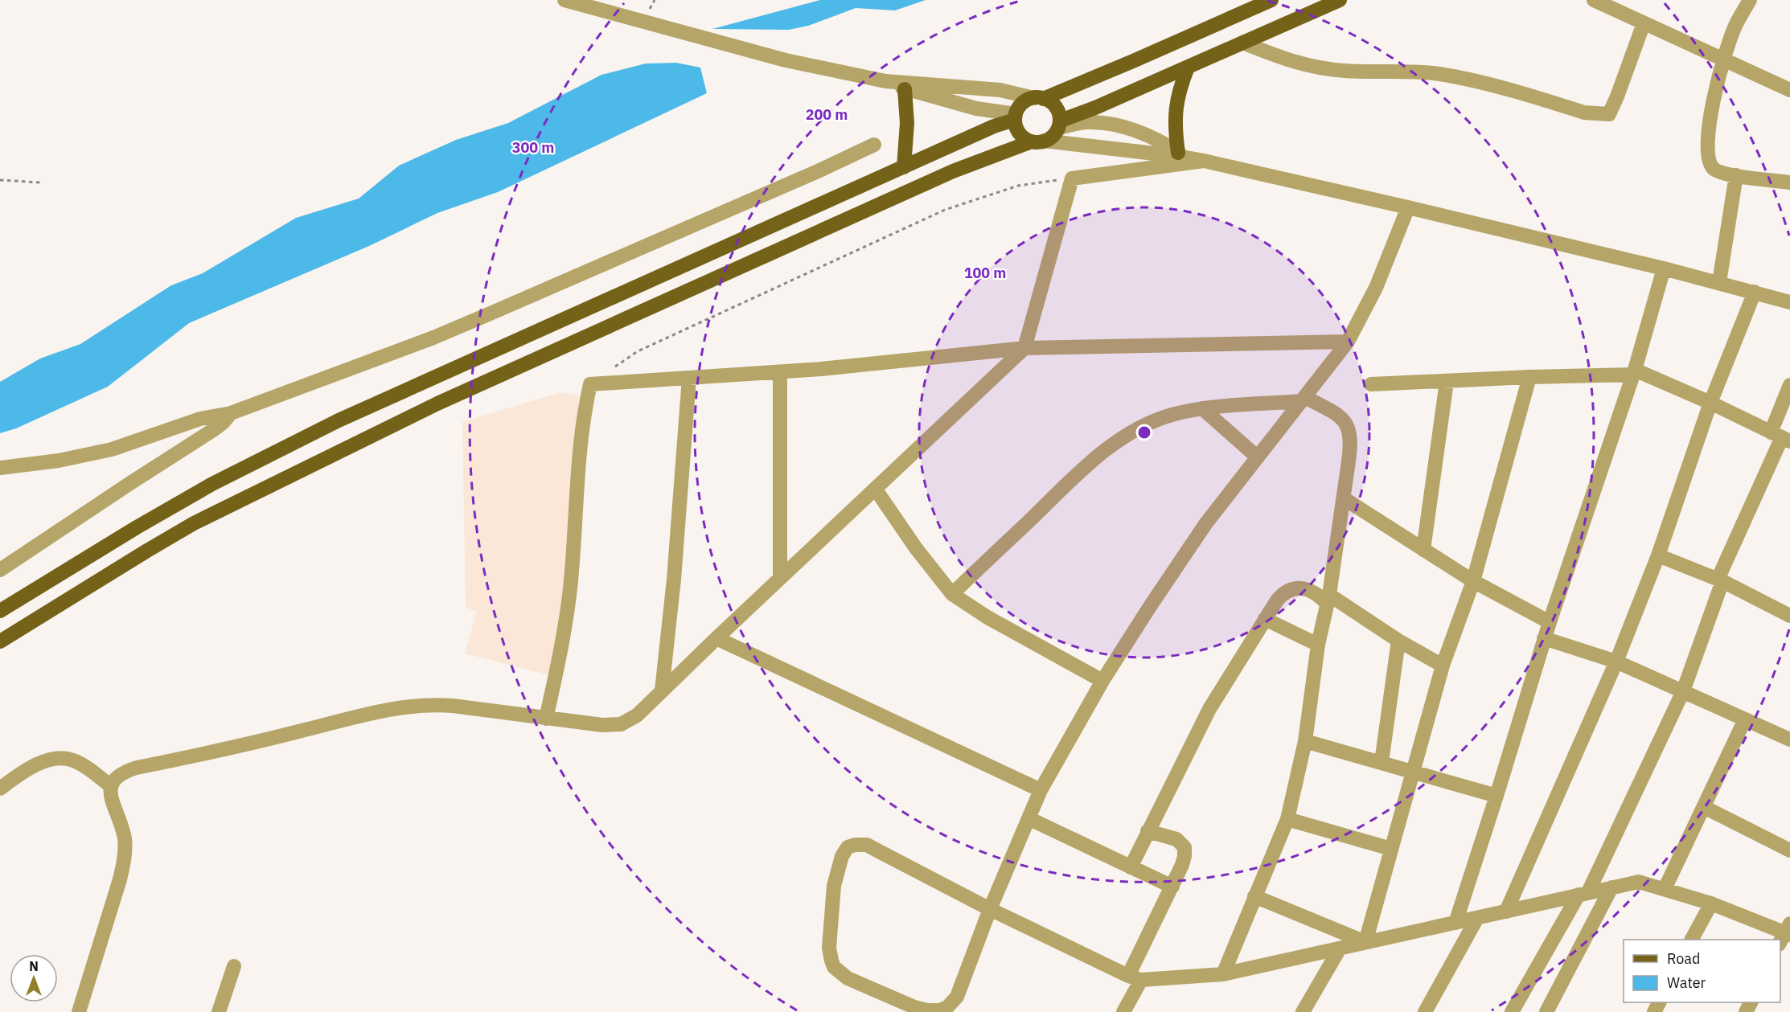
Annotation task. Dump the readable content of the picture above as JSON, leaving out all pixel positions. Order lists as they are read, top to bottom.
{
  "legend": ["Road", "Water"],
  "north": "top",
  "rings": ["200 m", "300 m", "100 m"]
}
